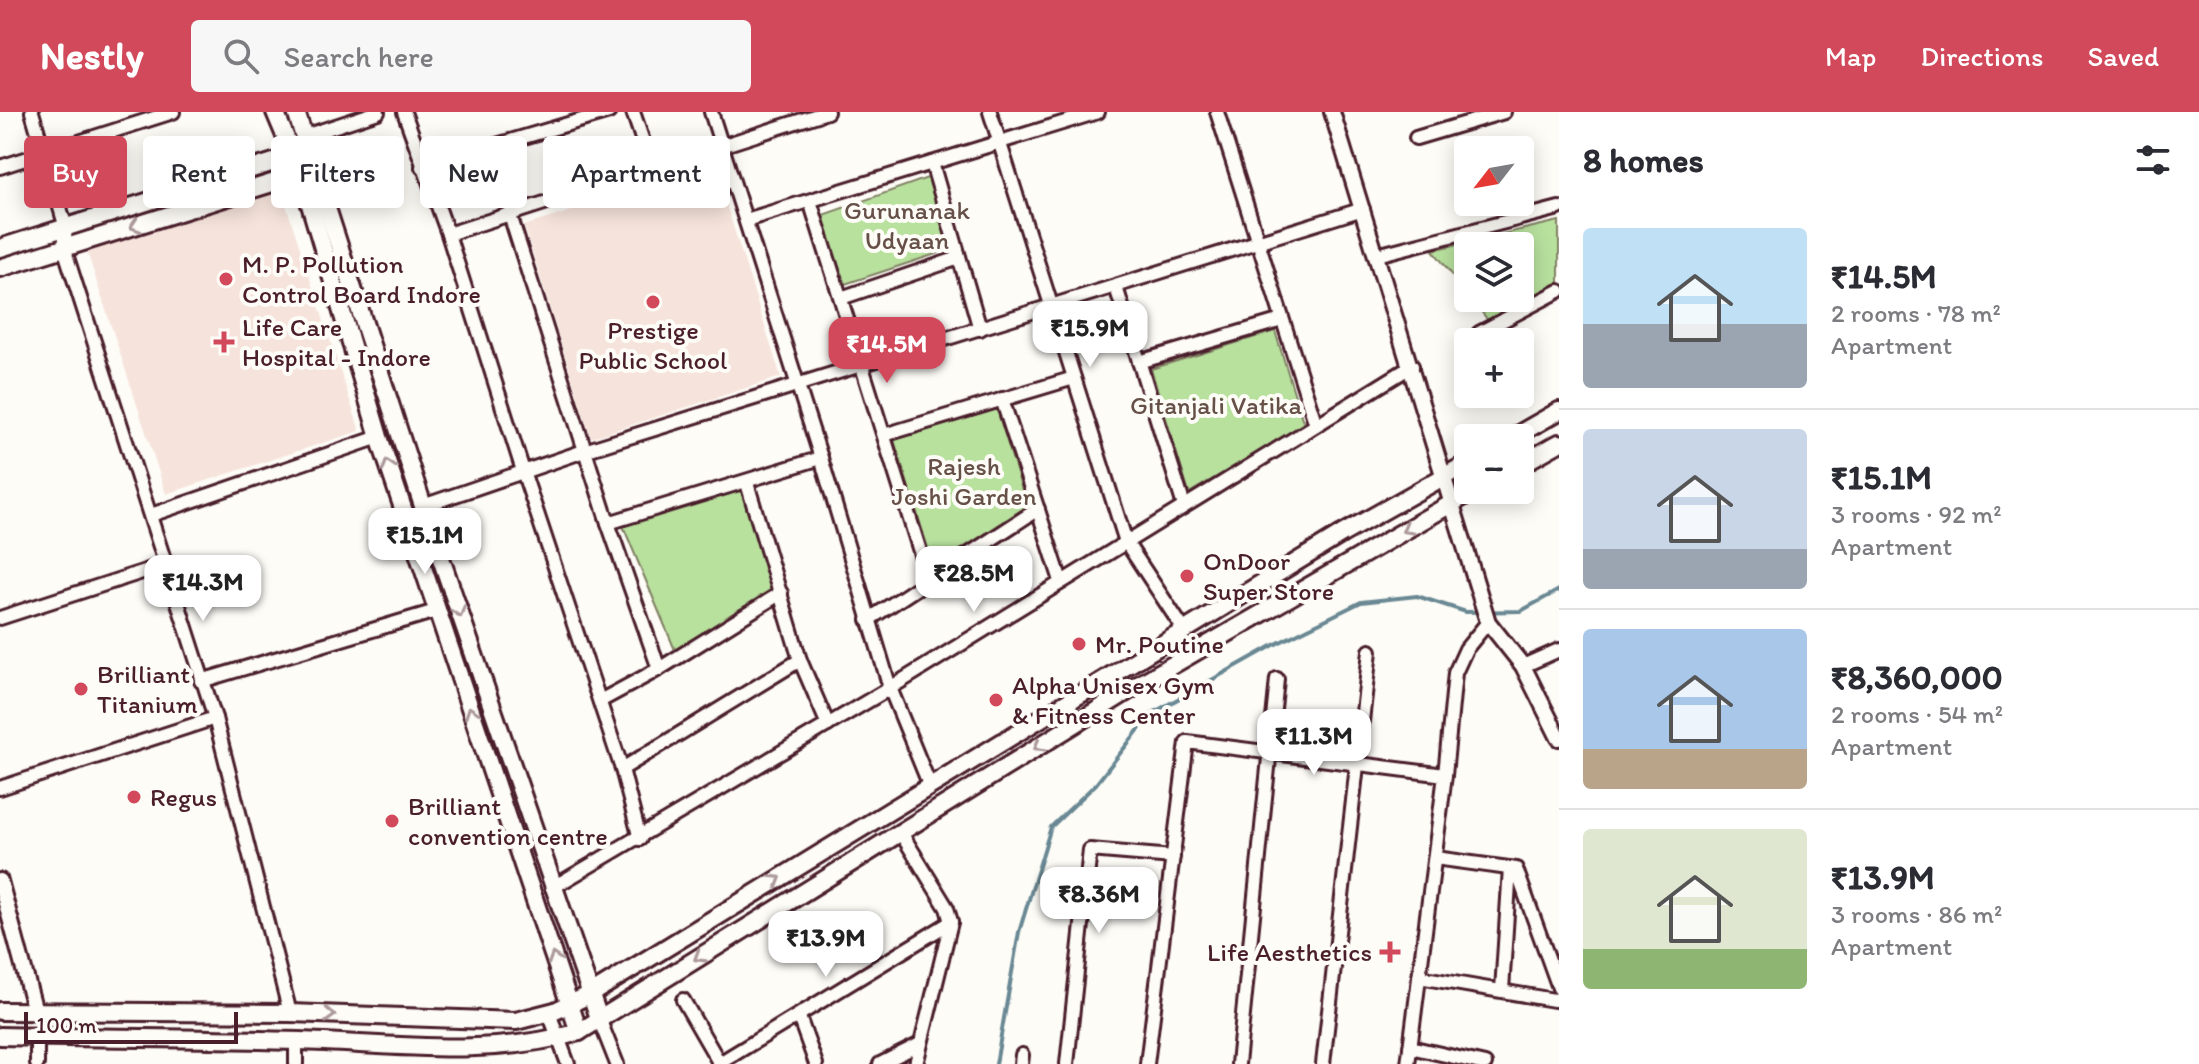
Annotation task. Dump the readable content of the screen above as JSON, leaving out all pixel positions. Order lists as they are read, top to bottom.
{
  "parks": ["Gurunanak Udyaan", "Gitanjali Vatika", "Rajesh Joshi Garden"],
  "places": {
    "other": [
      "M. P. Pollution Control Board Indore",
      "Prestige Public School",
      "OnDoor Super Store",
      "Mr. Poutine",
      "Brilliant Titanium",
      "Alpha Unisex Gym & Fitness Center",
      "Regus",
      "Brilliant convention centre"
    ],
    "health": ["Life Care Hospital - Indore", "Life Aesthetics"]
  },
  "scale_bar": "100 m",
  "north": "bottom left",
  "page": {
    "header": "Nestly",
    "search": "Search here",
    "nav": ["Map", "Directions", "Saved"],
    "heading": "8 homes",
    "map_buttons": ["+", "−"],
    "chip": [
      "Buy",
      "Rent",
      "Filters",
      "New",
      "Apartment"
    ],
    "list": [
      {
        "name": "₹14.5M",
        "note": "2 rooms · 78 m² · Apartment"
      },
      {
        "name": "₹15.1M",
        "note": "3 rooms · 92 m² · Apartment"
      },
      {
        "name": "₹8,360,000",
        "note": "2 rooms · 54 m² · Apartment"
      },
      {
        "name": "₹13.9M",
        "note": "3 rooms · 86 m² · Apartment"
      }
    ],
    "price": [
      "₹15.9M",
      "₹14.5M",
      "₹15.1M",
      "₹28.5M",
      "₹14.3M",
      "₹11.3M",
      "₹8.36M",
      "₹13.9M"
    ],
    "scale": "100 m"
  }
}
